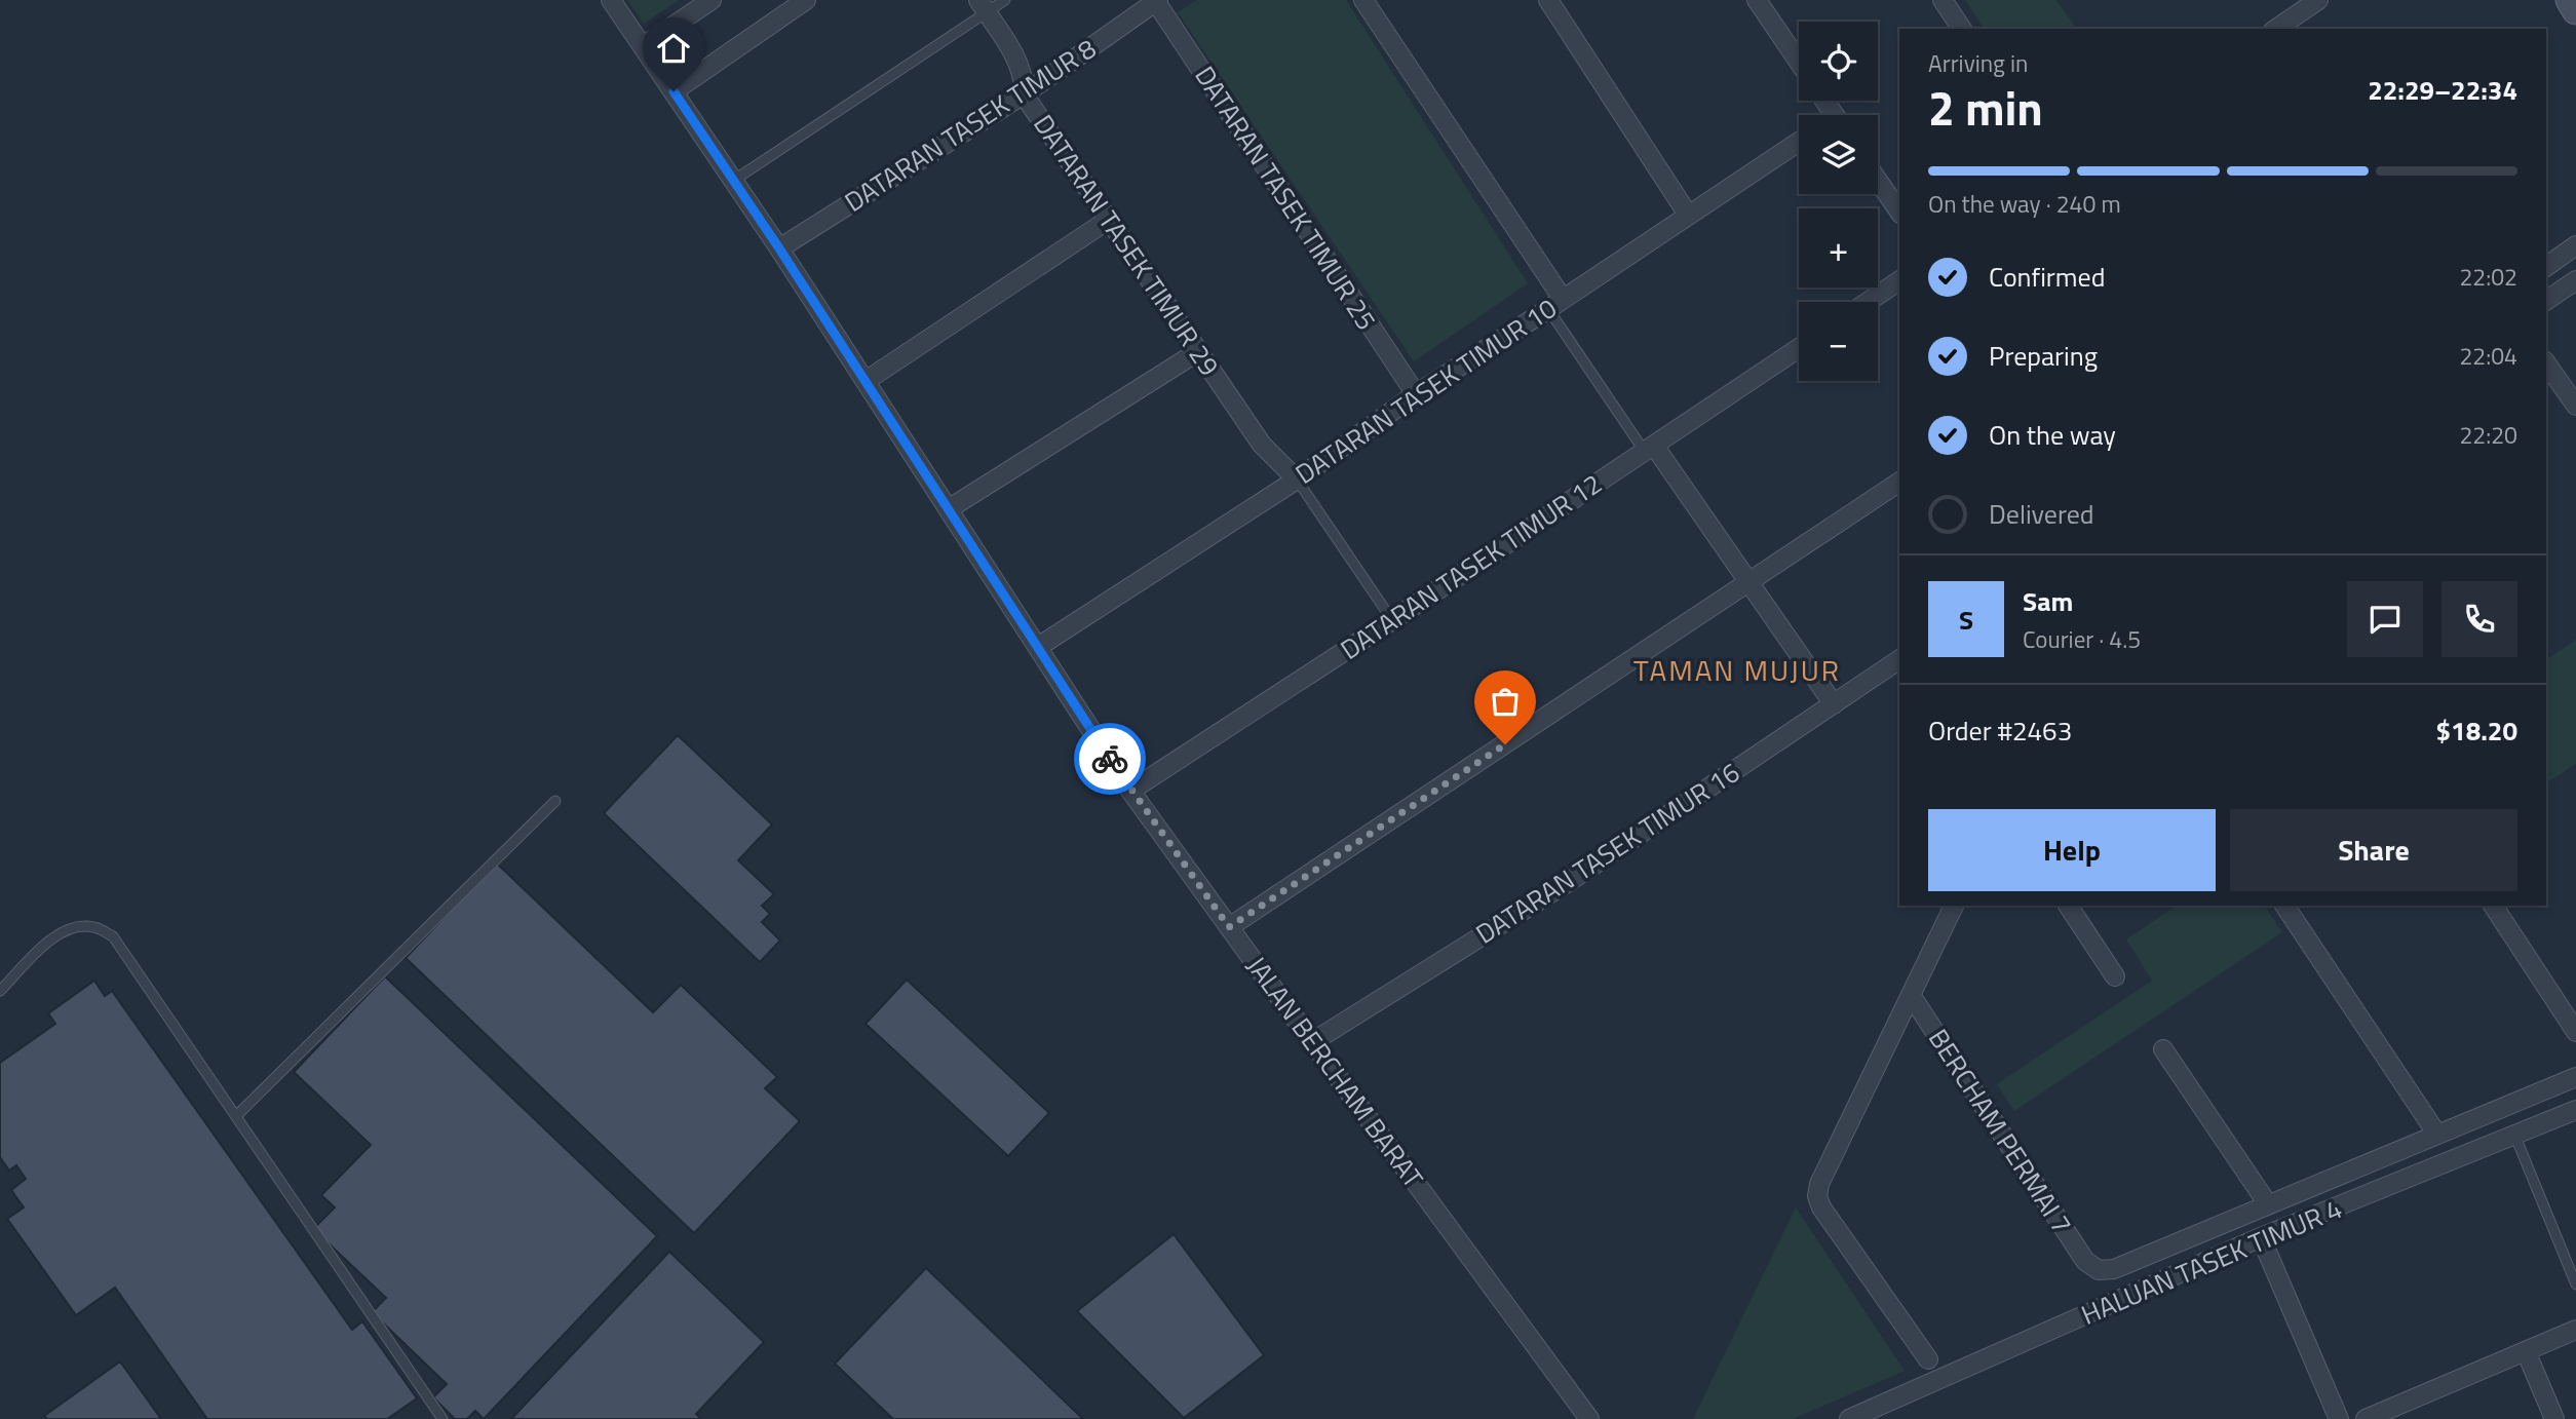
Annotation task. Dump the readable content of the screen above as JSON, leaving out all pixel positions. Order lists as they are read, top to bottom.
{
  "streets": {
    "street": [
      "DATARAN TASEK TIMUR 8",
      "DATARAN TASEK TIMUR 25",
      "DATARAN TASEK TIMUR 29",
      "DATARAN TASEK TIMUR 10",
      "DATARAN TASEK TIMUR 12",
      "DATARAN TASEK TIMUR 16",
      "JALAN BERCHAM BARAT",
      "BERCHAM PERMAI 7",
      "HALUAN TASEK TIMUR 4"
    ]
  },
  "crossings": [
    ["DATARAN TASEK TIMUR 8", "DATARAN TASEK TIMUR 25"],
    ["DATARAN TASEK TIMUR 8", "DATARAN TASEK TIMUR 29"],
    ["DATARAN TASEK TIMUR 8", "JALAN BERCHAM BARAT"],
    ["DATARAN TASEK TIMUR 25", "DATARAN TASEK TIMUR 10"],
    ["DATARAN TASEK TIMUR 29", "DATARAN TASEK TIMUR 10"],
    ["DATARAN TASEK TIMUR 10", "JALAN BERCHAM BARAT"],
    ["DATARAN TASEK TIMUR 12", "JALAN BERCHAM BARAT"],
    ["DATARAN TASEK TIMUR 16", "JALAN BERCHAM BARAT"]
  ],
  "districts": ["TAMAN MUJUR"],
  "page": {
    "map_buttons": ["+", "−"],
    "heading": ["2 min", "Arriving in", "22:29–22:34"],
    "panel": [
      "Sam",
      "Courier · 4.5",
      "Order #2463",
      "$18.20"
    ],
    "bar": "On the way · 240 m",
    "list": [
      ["Confirmed", "22:02"],
      ["Preparing", "22:04"],
      ["On the way", "22:20"],
      "Delivered"
    ],
    "round": "S",
    "buttons": ["Help", "Share"]
  }
}
